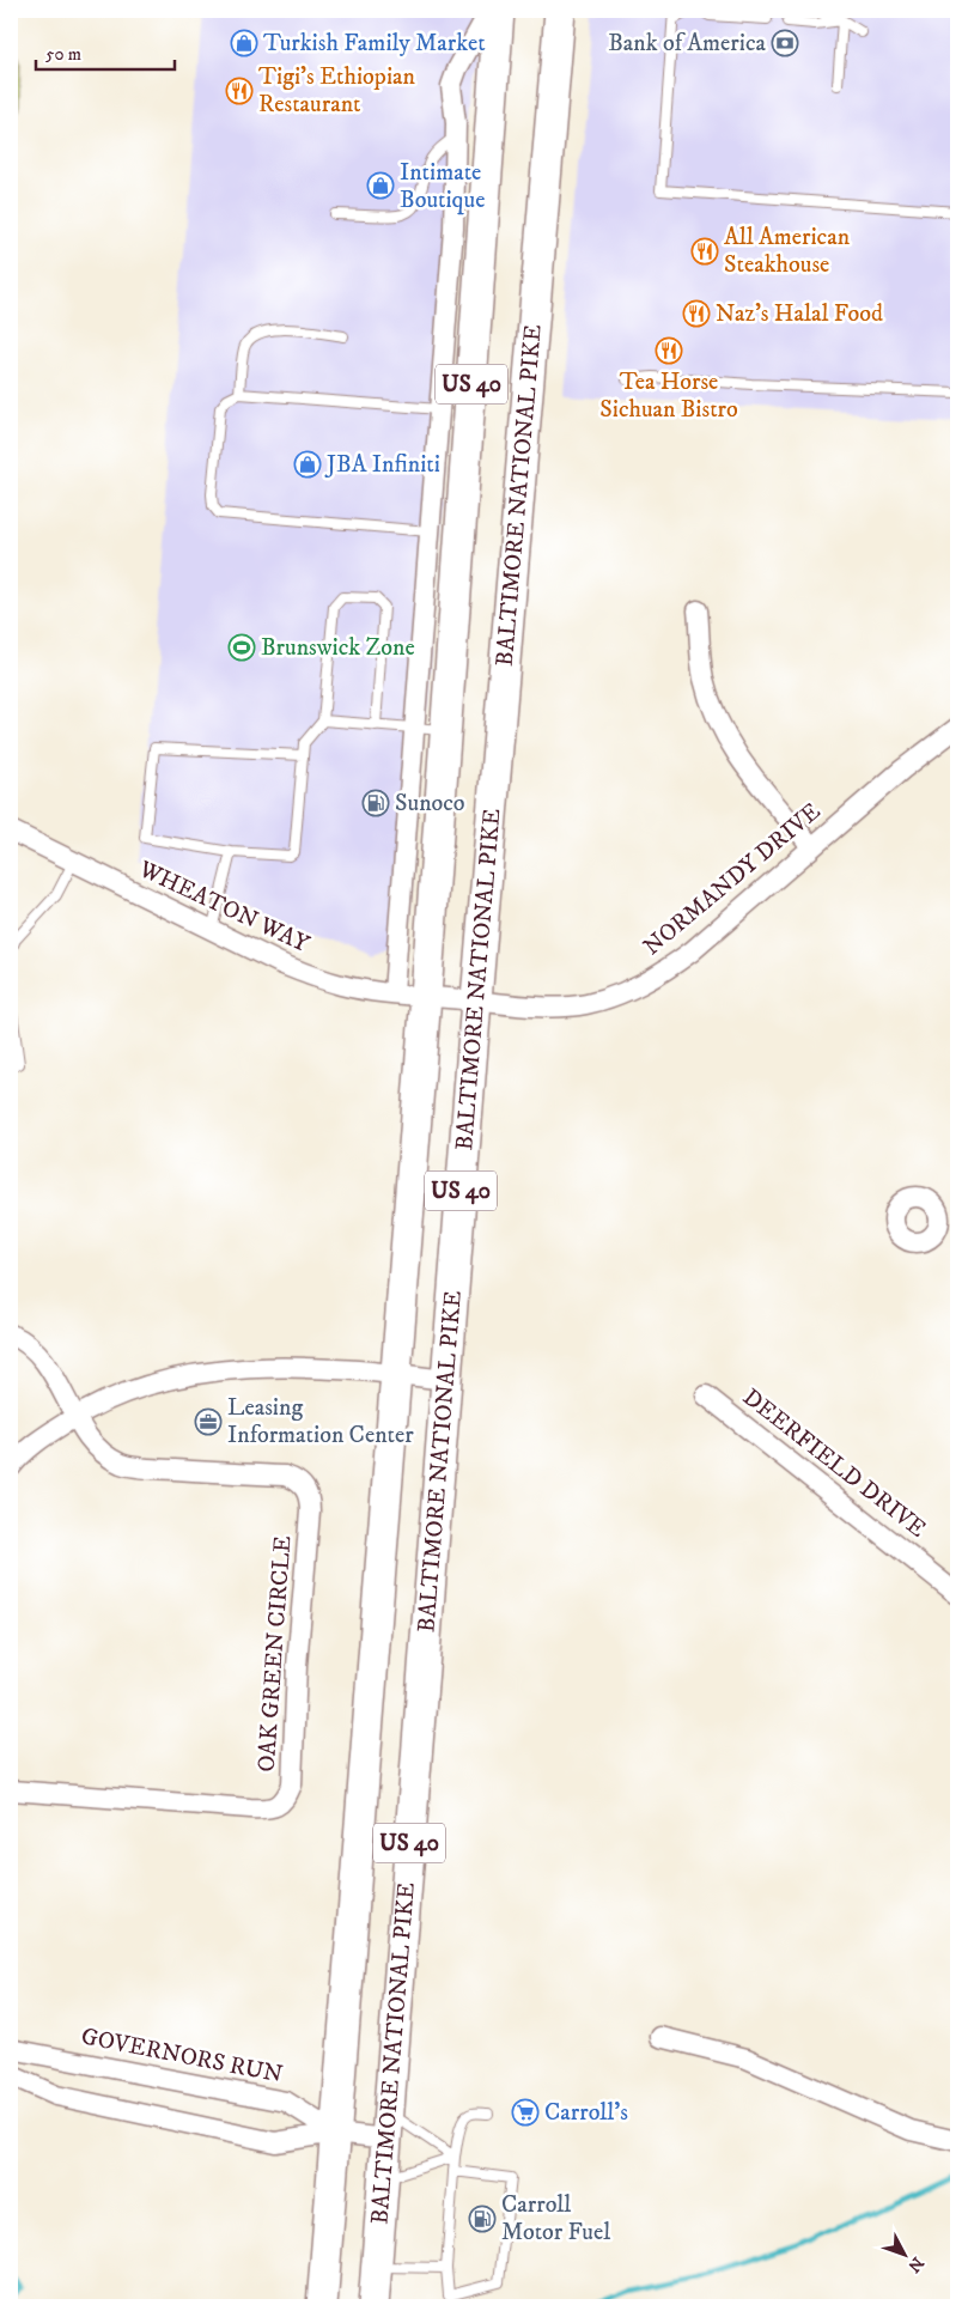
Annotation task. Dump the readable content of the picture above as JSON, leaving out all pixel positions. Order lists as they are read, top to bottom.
{
  "streets": {
    "main road": ["US 40", "BALTIMORE NATIONAL PIKE"],
    "street": [
      "NORMANDY DRIVE",
      "WHEATON WAY",
      "DEERFIELD DRIVE",
      "OAK GREEN CIRCLE",
      "GOVERNORS RUN"
    ]
  },
  "crossings": [
    ["BALTIMORE NATIONAL PIKE", "NORMANDY DRIVE"],
    ["BALTIMORE NATIONAL PIKE", "WHEATON WAY"],
    ["BALTIMORE NATIONAL PIKE", "GOVERNORS RUN"],
    ["NORMANDY DRIVE", "WHEATON WAY"]
  ],
  "places": {
    "shop": ["Turkish Family Market", "Intimate Boutique", "JBA Infiniti"],
    "bank": ["Bank of America"],
    "restaurant": [
      "Tigi's Ethiopian Restaurant",
      "All American Steakhouse",
      "Naz's Halal Food",
      "Tea Horse Sichuan Bistro"
    ],
    "sports": ["Brunswick Zone"],
    "fuel station": ["Sunoco", "Carroll Motor Fuel"],
    "office": ["Leasing Information Center"],
    "supermarket": ["Carroll's"]
  },
  "scale_bar": "50 m",
  "north": "bottom right"
}
